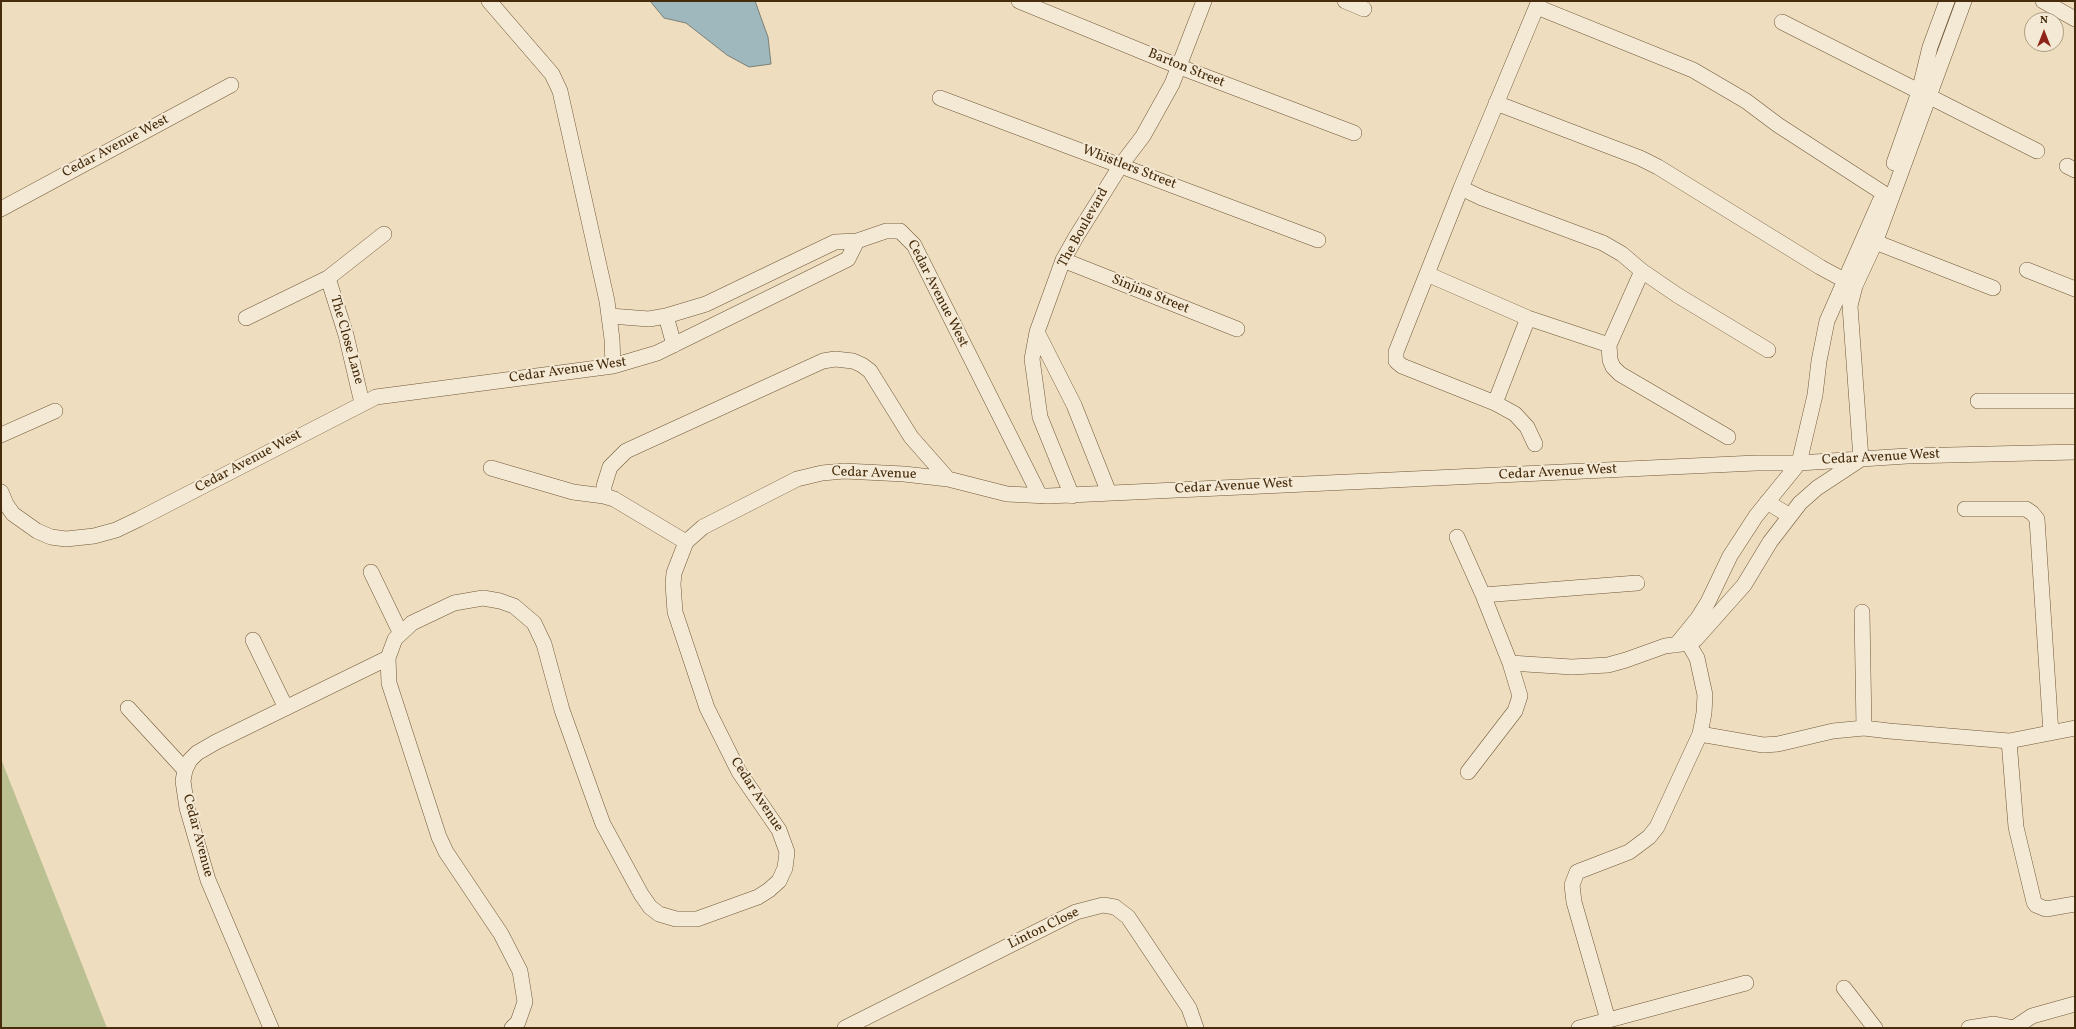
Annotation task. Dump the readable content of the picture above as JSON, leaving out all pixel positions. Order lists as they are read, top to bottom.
{
  "streets": {
    "street": [
      "Barton Street",
      "Cedar Avenue West",
      "Whistlers Street",
      "The Boulevard",
      "Sinjins Street",
      "The Close Lane",
      "Cedar Avenue",
      "Linton Close"
    ]
  },
  "crossings": [
    ["Barton Street", "The Boulevard"],
    ["Cedar Avenue West", "The Boulevard"],
    ["Cedar Avenue West", "The Close Lane"],
    ["Cedar Avenue West", "Cedar Avenue"],
    ["Whistlers Street", "The Boulevard"],
    ["The Boulevard", "Sinjins Street"]
  ],
  "north": "top"
}
